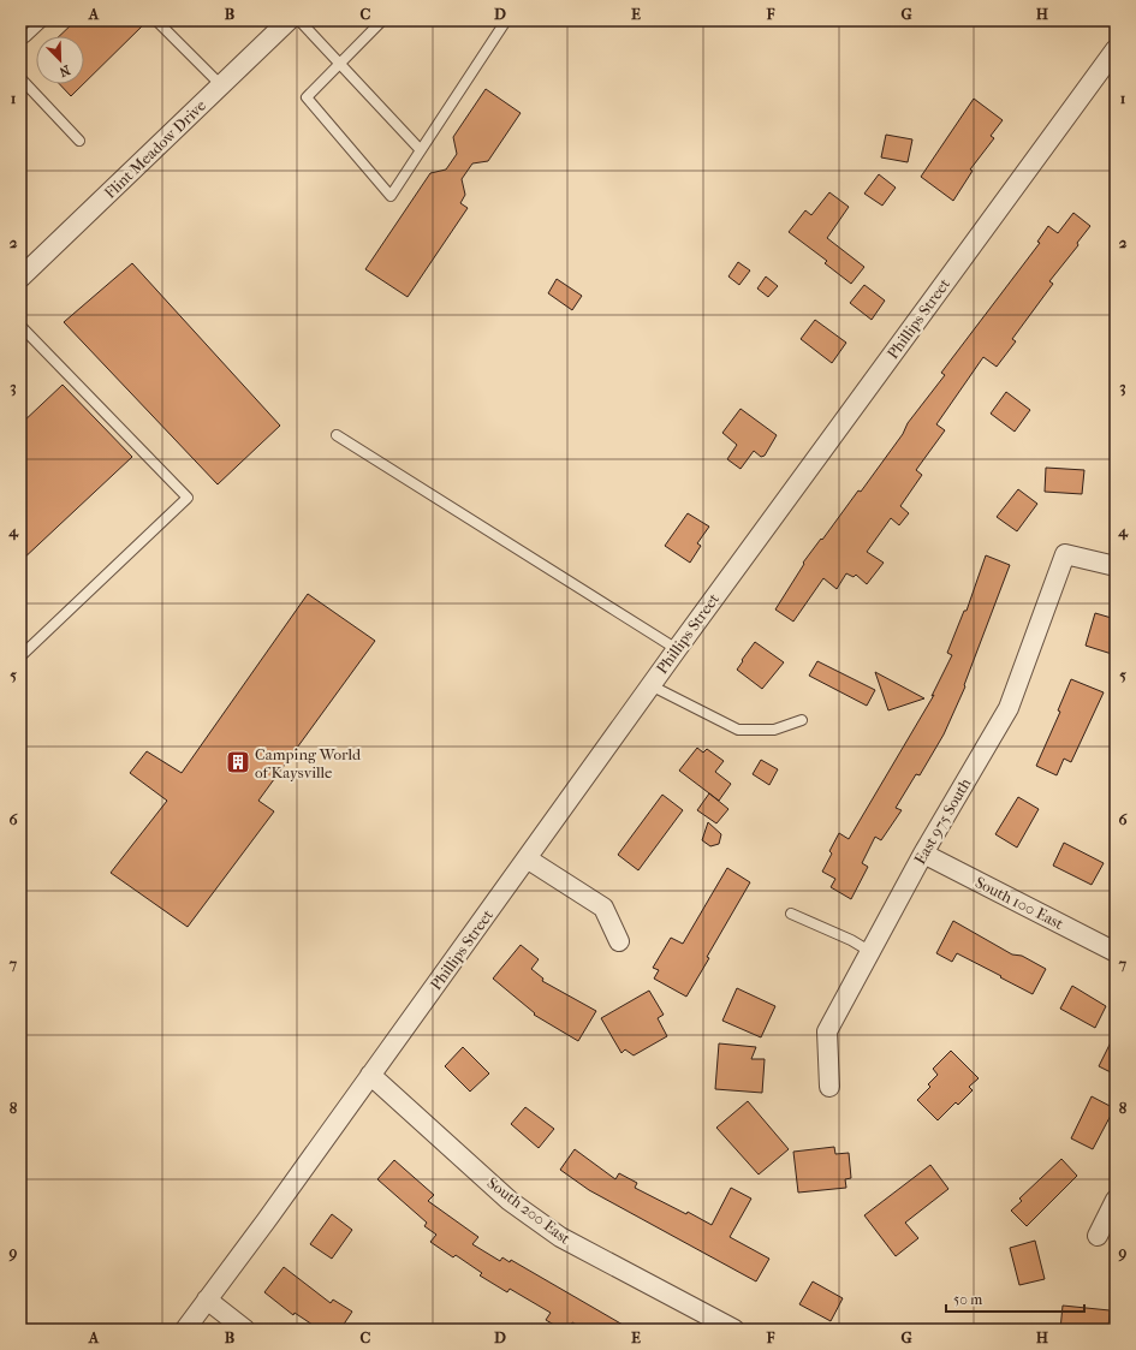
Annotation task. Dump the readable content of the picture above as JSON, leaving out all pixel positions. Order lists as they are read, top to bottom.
{
  "streets": {
    "street": [
      "Flint Meadow Drive",
      "Phillips Street",
      "East 975 South",
      "South 100 East",
      "South 200 East"
    ]
  },
  "crossings": [
    ["Phillips Street", "South 200 East"],
    ["East 975 South", "South 100 East"]
  ],
  "places": {
    "building": ["Camping World of Kaysville"]
  },
  "scale_bar": "50 m",
  "north": "bottom right",
  "grid": {
    "columns": [
      "A",
      "B",
      "C",
      "D",
      "E",
      "F",
      "G",
      "H"
    ],
    "rows": [
      "1",
      "2",
      "3",
      "4",
      "5",
      "6",
      "7",
      "8",
      "9"
    ]
  }
}
